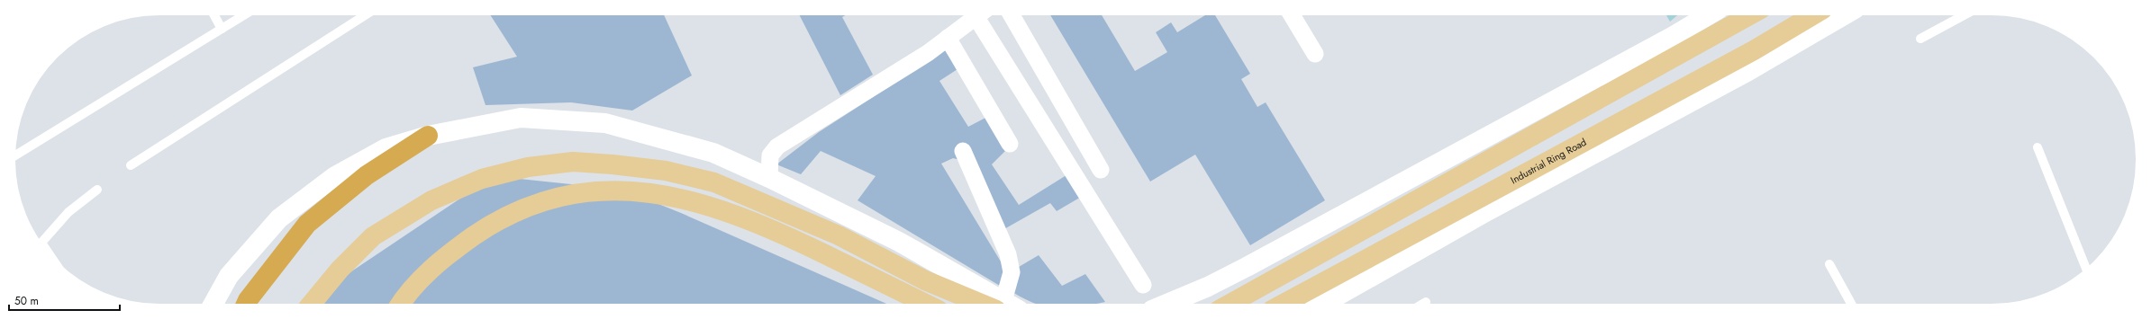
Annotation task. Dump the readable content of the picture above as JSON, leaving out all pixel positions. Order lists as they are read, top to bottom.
{
  "streets": {
    "main road": ["Industrial Ring Road"]
  },
  "scale_bar": "50 m"
}
